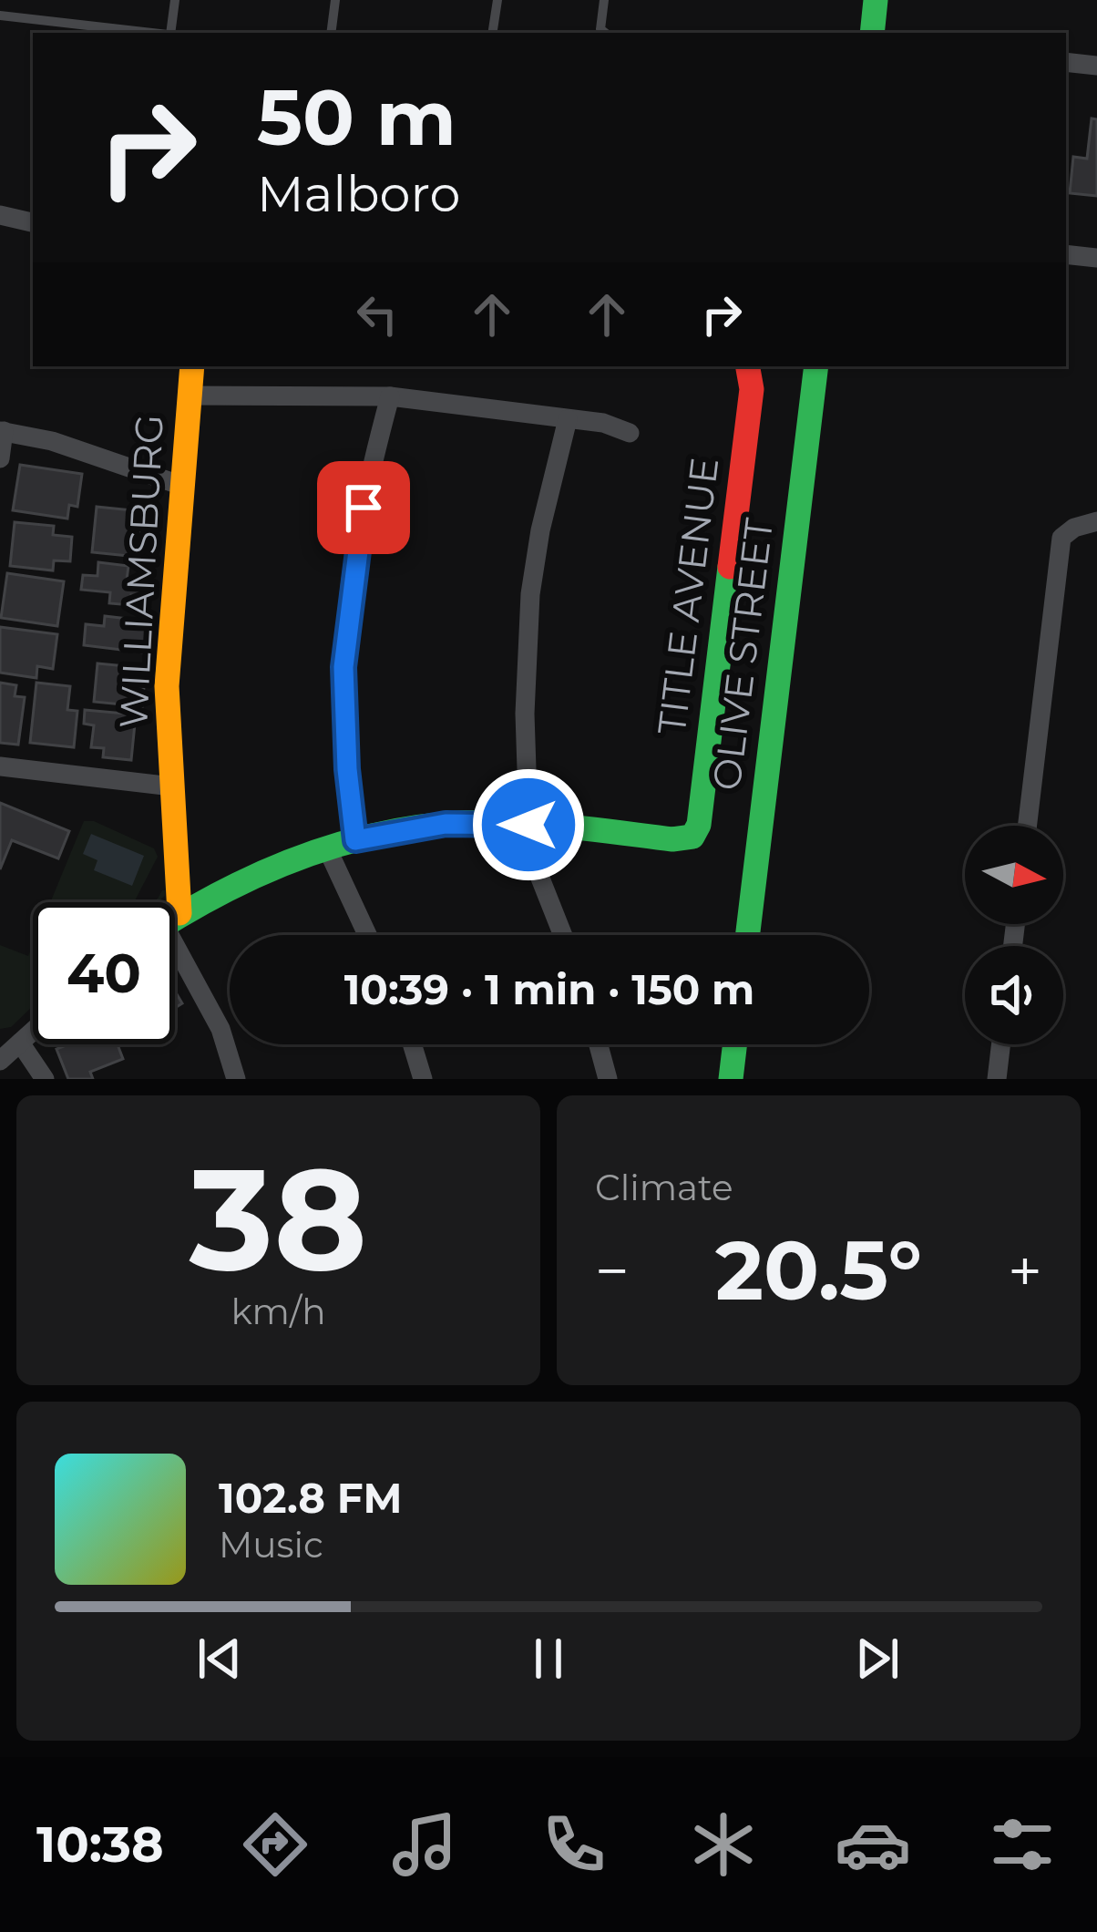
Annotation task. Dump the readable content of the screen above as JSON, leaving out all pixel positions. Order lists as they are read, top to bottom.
{
  "streets": {
    "street": ["WILLIAMSBURG", "TITLE AVENUE", "OLIVE STREET"]
  },
  "north": "right",
  "page": {
    "turn": ["50 m", "Malboro"],
    "limit": "40",
    "trip": "10:39 · 1 min · 150 m",
    "tile": [
      ["38", "km/h"],
      "Climate"
    ],
    "heat": ["−", "20.5°", "+"],
    "song": ["102.8 FM", "Music"],
    "tabs": "10:38"
  }
}
